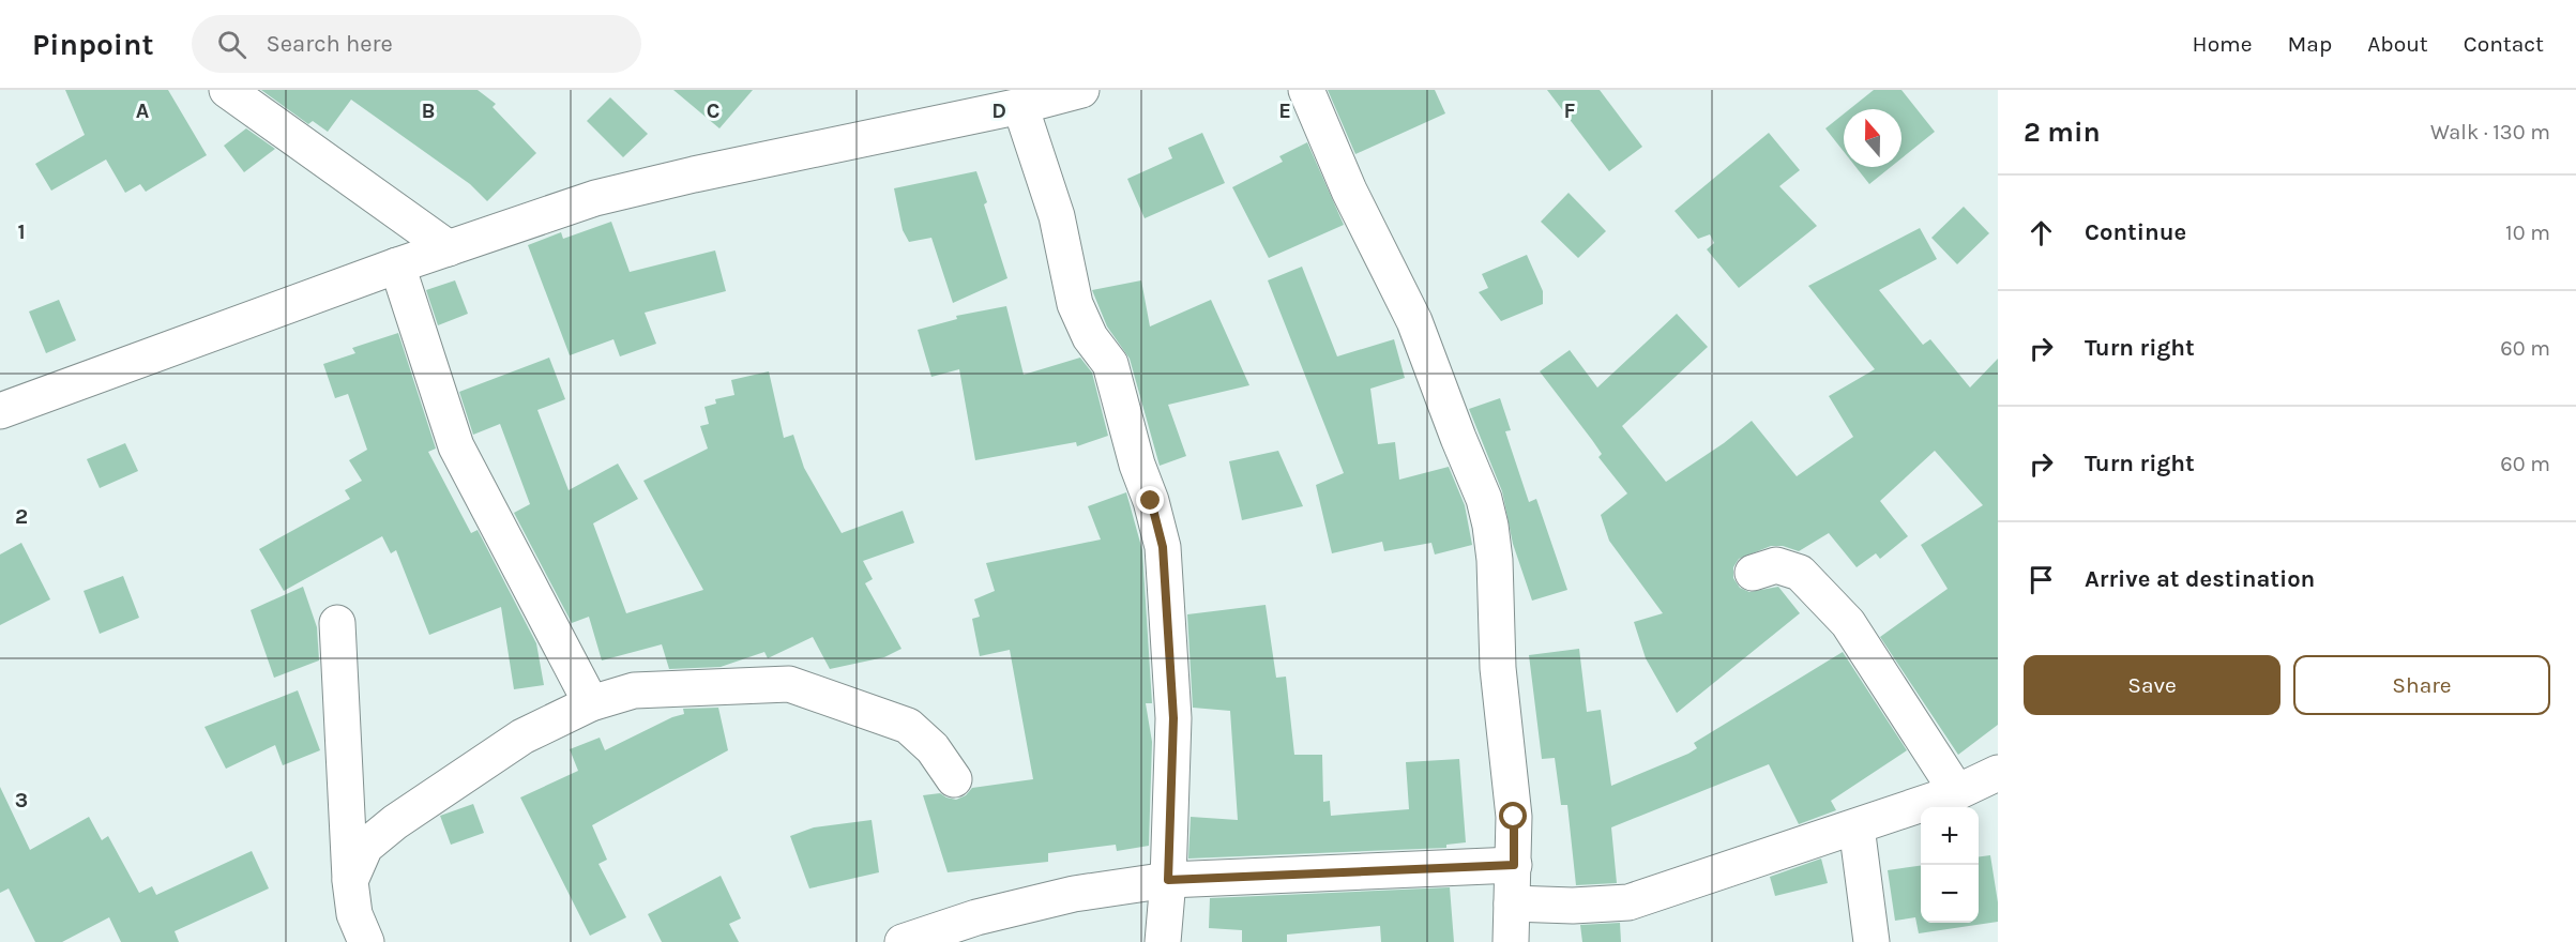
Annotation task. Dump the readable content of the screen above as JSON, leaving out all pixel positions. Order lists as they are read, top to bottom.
{
  "north": "top",
  "page": {
    "header": "Pinpoint",
    "search": "Search here",
    "nav": [
      "Home",
      "Map",
      "About",
      "Contact"
    ],
    "heading": ["2 min", "Walk · 130 m"],
    "list": [
      ["Continue", "10 m"],
      ["Turn right", "60 m"],
      ["Turn right", "60 m"],
      "Arrive at destination"
    ],
    "buttons": ["Save", "Share"],
    "map_buttons": ["+", "−"]
  },
  "grid": {
    "columns": [
      "A",
      "B",
      "C",
      "D",
      "E",
      "F"
    ],
    "rows": ["1", "2", "3"]
  }
}
